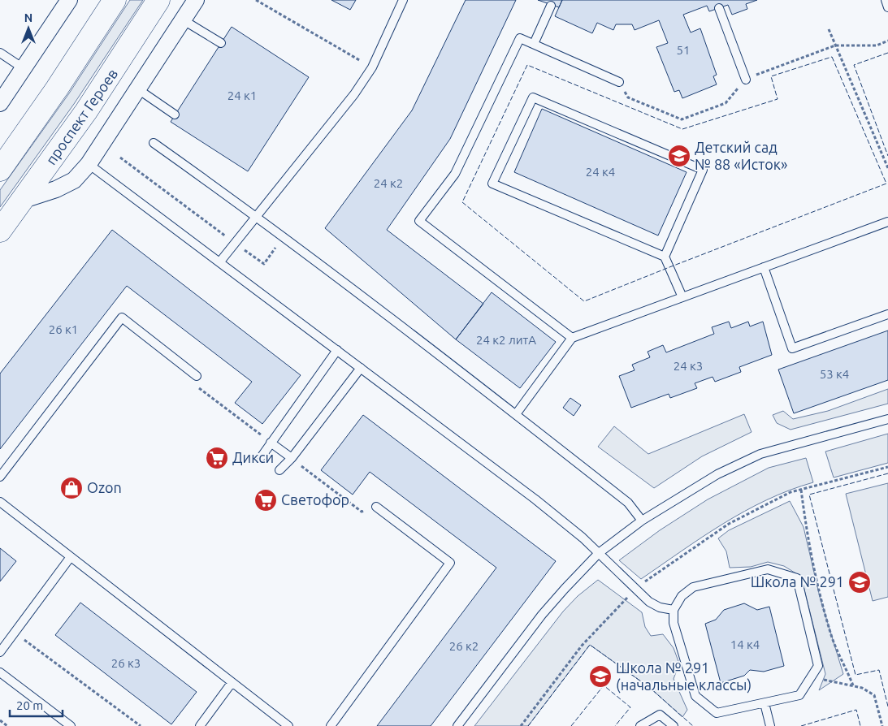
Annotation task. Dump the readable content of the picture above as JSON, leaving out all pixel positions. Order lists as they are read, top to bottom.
{
  "streets": {
    "street": ["проспект Героев"]
  },
  "places": {
    "school or university": ["Детский сад № 88 «Исток»", "Школа № 291", "Школа № 291 (начальные классы)"],
    "supermarket": ["Дикси", "Светофор"],
    "shop": ["Ozon"]
  },
  "house_numbers": [
    "51",
    "24 к1",
    "24 к4",
    "24 к2",
    "26 к1",
    "24 к2 литА",
    "24 к3",
    "53 к4",
    "14 к4",
    "26 к2",
    "26 к3"
  ],
  "scale_bar": "20 m",
  "north": "top"
}
